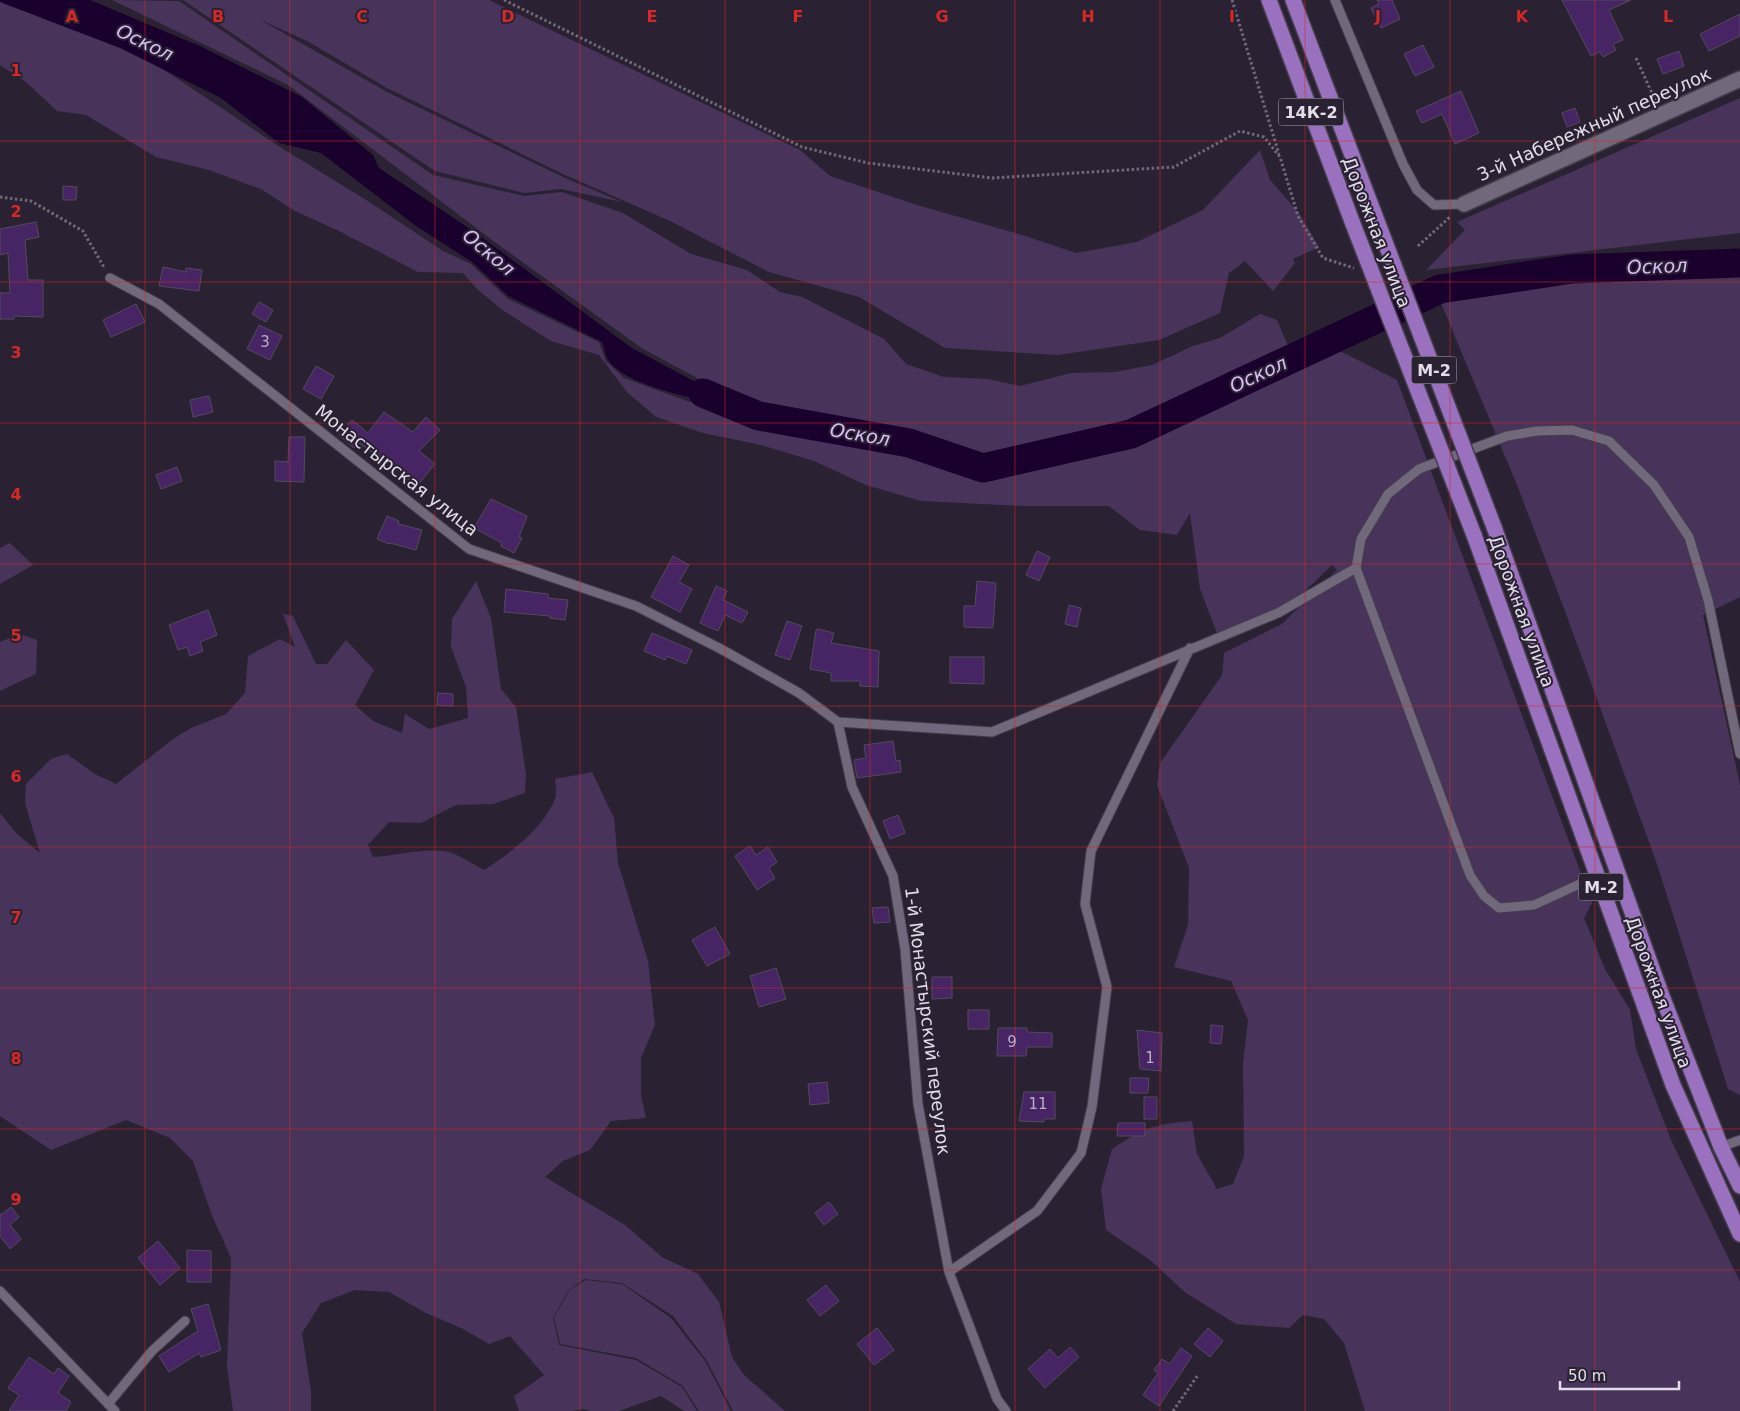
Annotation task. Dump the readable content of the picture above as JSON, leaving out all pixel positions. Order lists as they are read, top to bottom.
{
  "streets": {
    "main road": ["14К-2", "Дорожная улица", "М-2"],
    "street": ["3-й Набережный переулок"],
    "lane": ["Монастырская улица", "1-й Монастырский переулок"]
  },
  "crossings": [
    ["Монастырская улица", "1-й Монастырский переулок"]
  ],
  "water": ["Оскол"],
  "house_numbers": [
    "3",
    "9",
    "1",
    "11"
  ],
  "scale_bar": "50 m",
  "grid": {
    "columns": [
      "A",
      "B",
      "C",
      "D",
      "E",
      "F",
      "G",
      "H",
      "I",
      "J",
      "K",
      "L"
    ],
    "rows": [
      "1",
      "2",
      "3",
      "4",
      "5",
      "6",
      "7",
      "8",
      "9"
    ]
  }
}
